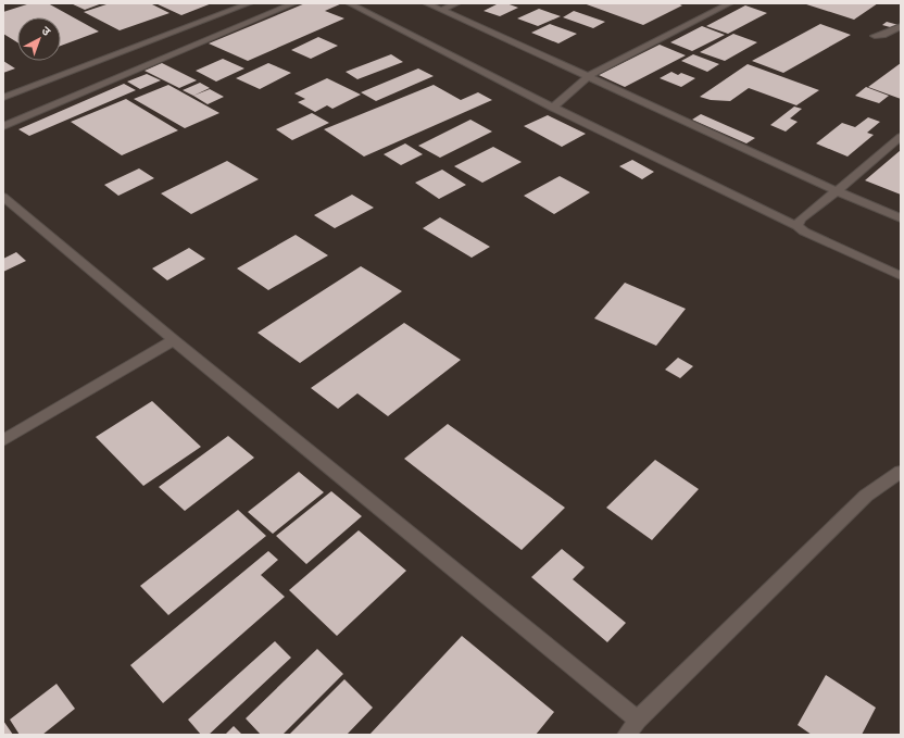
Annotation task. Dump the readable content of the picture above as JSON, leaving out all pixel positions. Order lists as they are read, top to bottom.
{
  "north": "top right"
}
